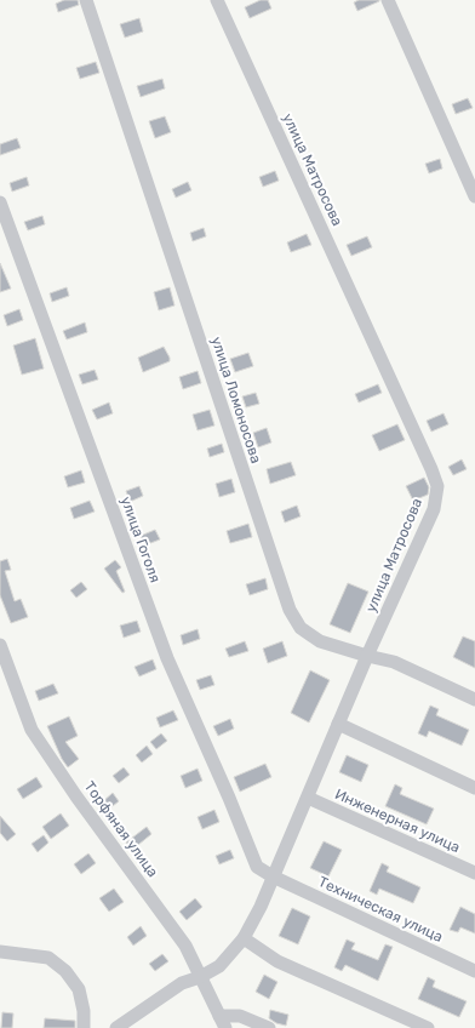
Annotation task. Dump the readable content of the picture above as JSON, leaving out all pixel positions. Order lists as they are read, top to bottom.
{
  "streets": {
    "street": [
      "улица Матросова",
      "улица Ломоносова",
      "улица Гоголя",
      "Инженерная улица",
      "Торфяная улица",
      "Техническая улица"
    ]
  },
  "crossings": [
    ["улица Матросова", "улица Ломоносова"],
    ["улица Матросова", "улица Гоголя"],
    ["улица Матросова", "Инженерная улица"],
    ["улица Матросова", "Торфяная улица"],
    ["улица Матросова", "Техническая улица"],
    ["улица Гоголя", "Техническая улица"]
  ]
}
